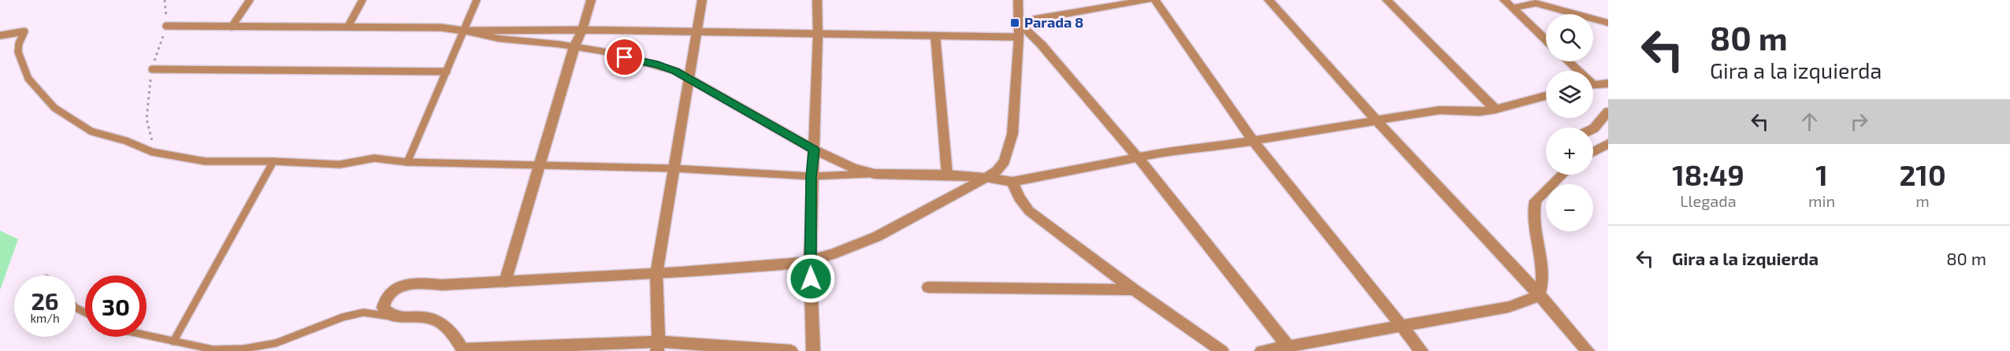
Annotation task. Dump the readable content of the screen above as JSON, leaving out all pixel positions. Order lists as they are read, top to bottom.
{
  "places": {
    "transit": ["Parada 8"]
  },
  "page": {
    "turn": ["80 m", "Gira a la izquierda"],
    "map_buttons": ["+", "−"],
    "eta": [
      "18:49",
      "Llegada",
      "1",
      "min",
      "210",
      "m"
    ],
    "list": [
      {
        "name": "Gira a la izquierda",
        "value": "80 m"
      }
    ],
    "speed": "26 km/h",
    "limit": "30"
  }
}
